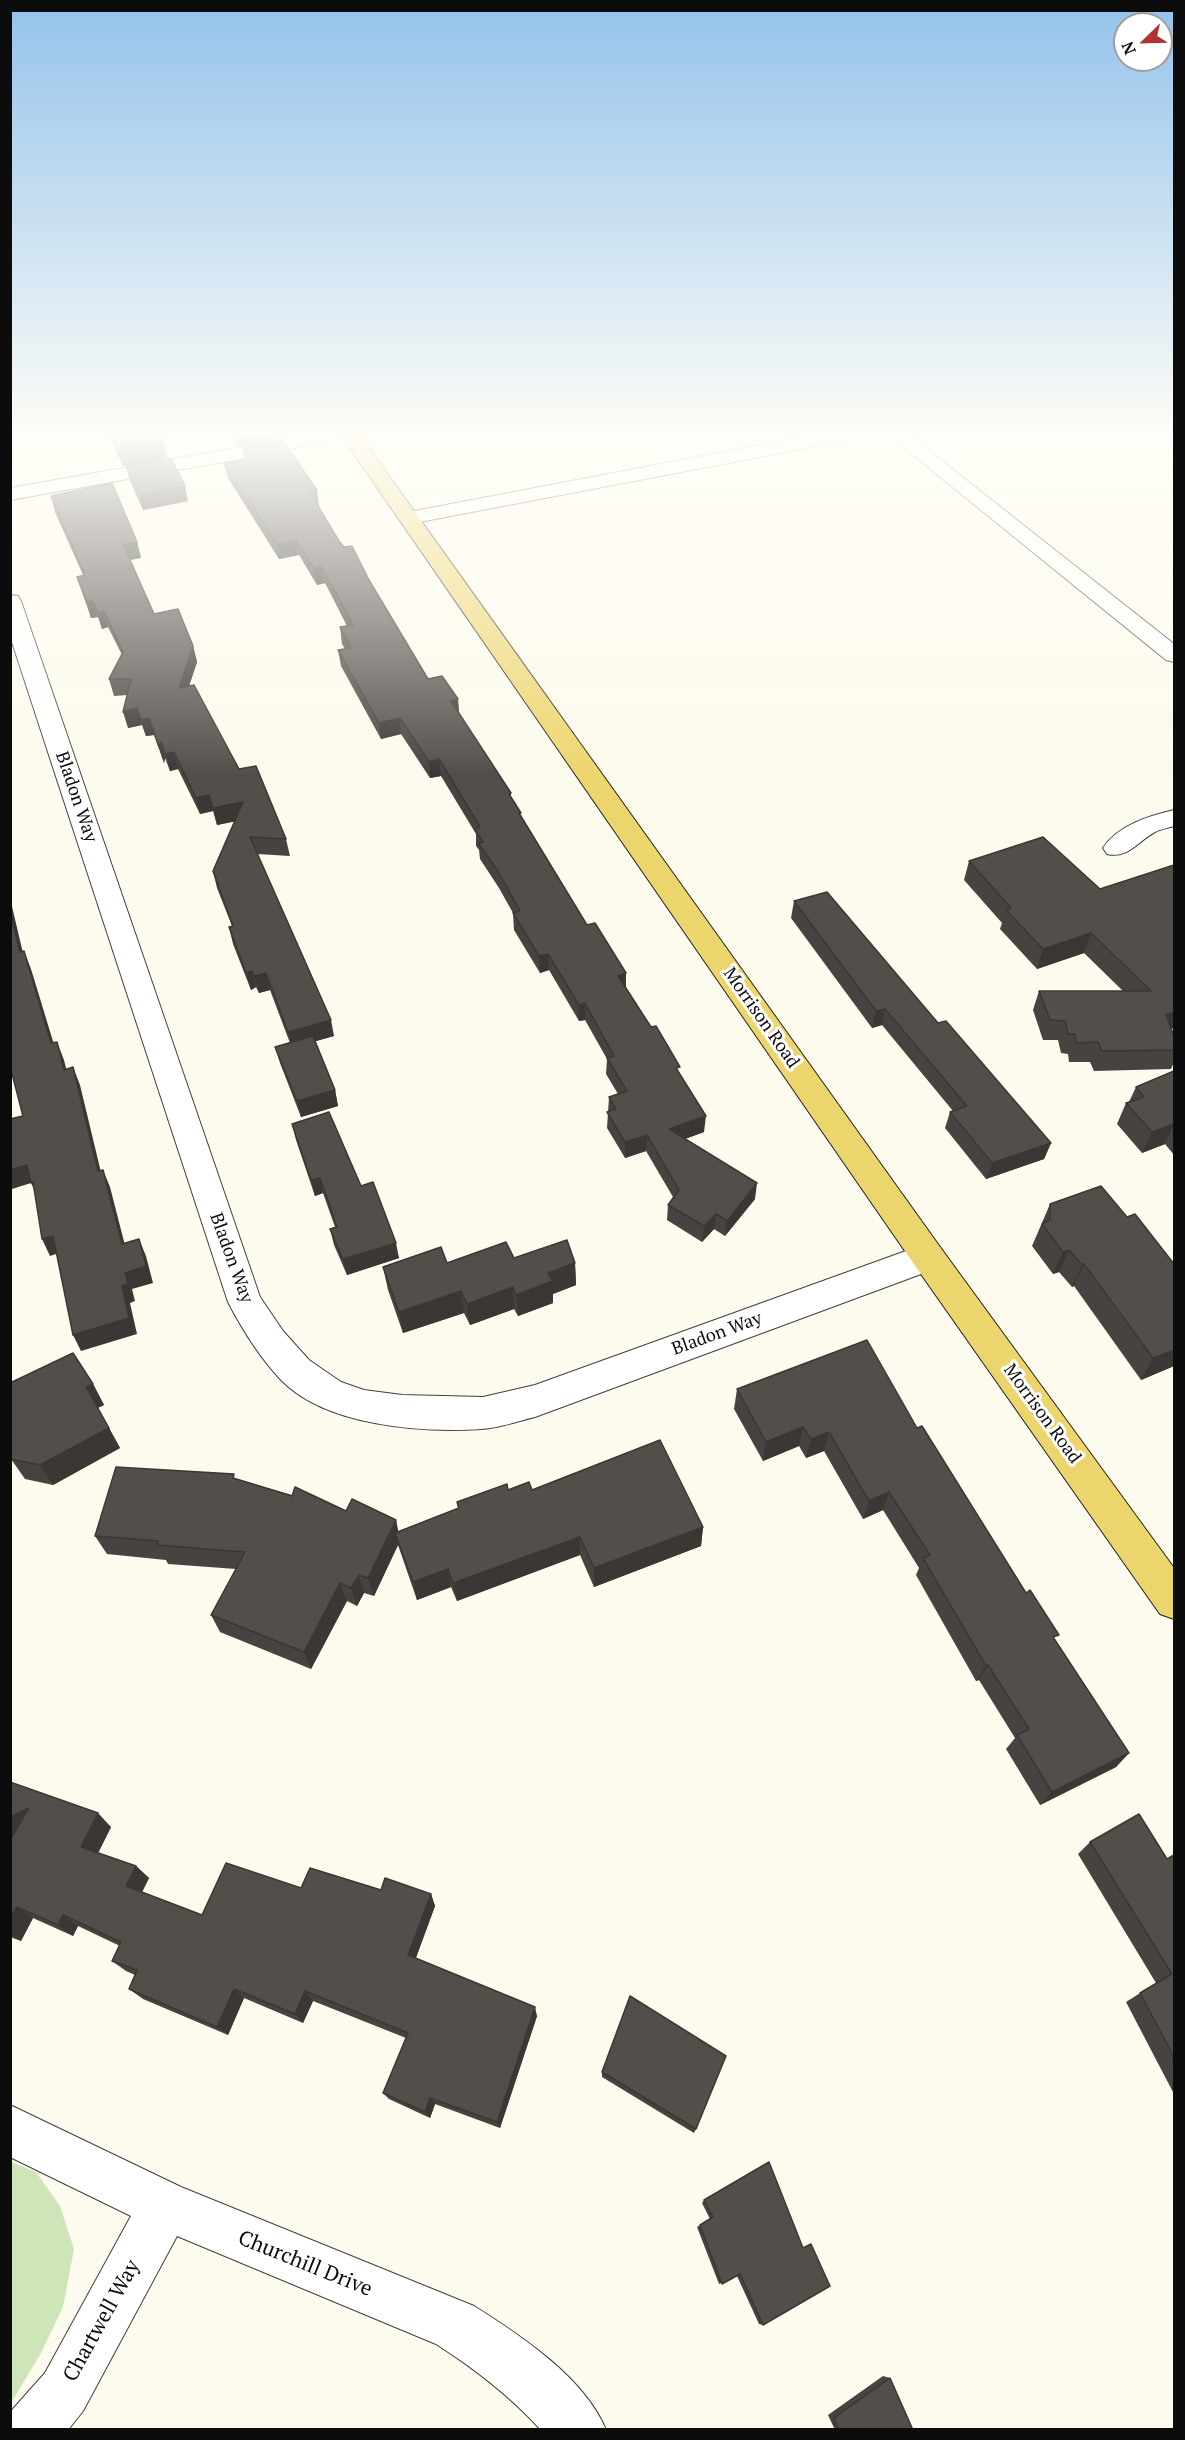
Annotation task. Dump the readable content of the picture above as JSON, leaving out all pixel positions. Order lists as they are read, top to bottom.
{
  "streets": {
    "main road": ["Morrison Road"],
    "street": ["Bladon Way", "Churchill Drive", "Chartwell Way"]
  },
  "crossings": [
    ["Bladon Way", "Morrison Road"],
    ["Churchill Drive", "Chartwell Way"]
  ],
  "north": "bottom left"
}
